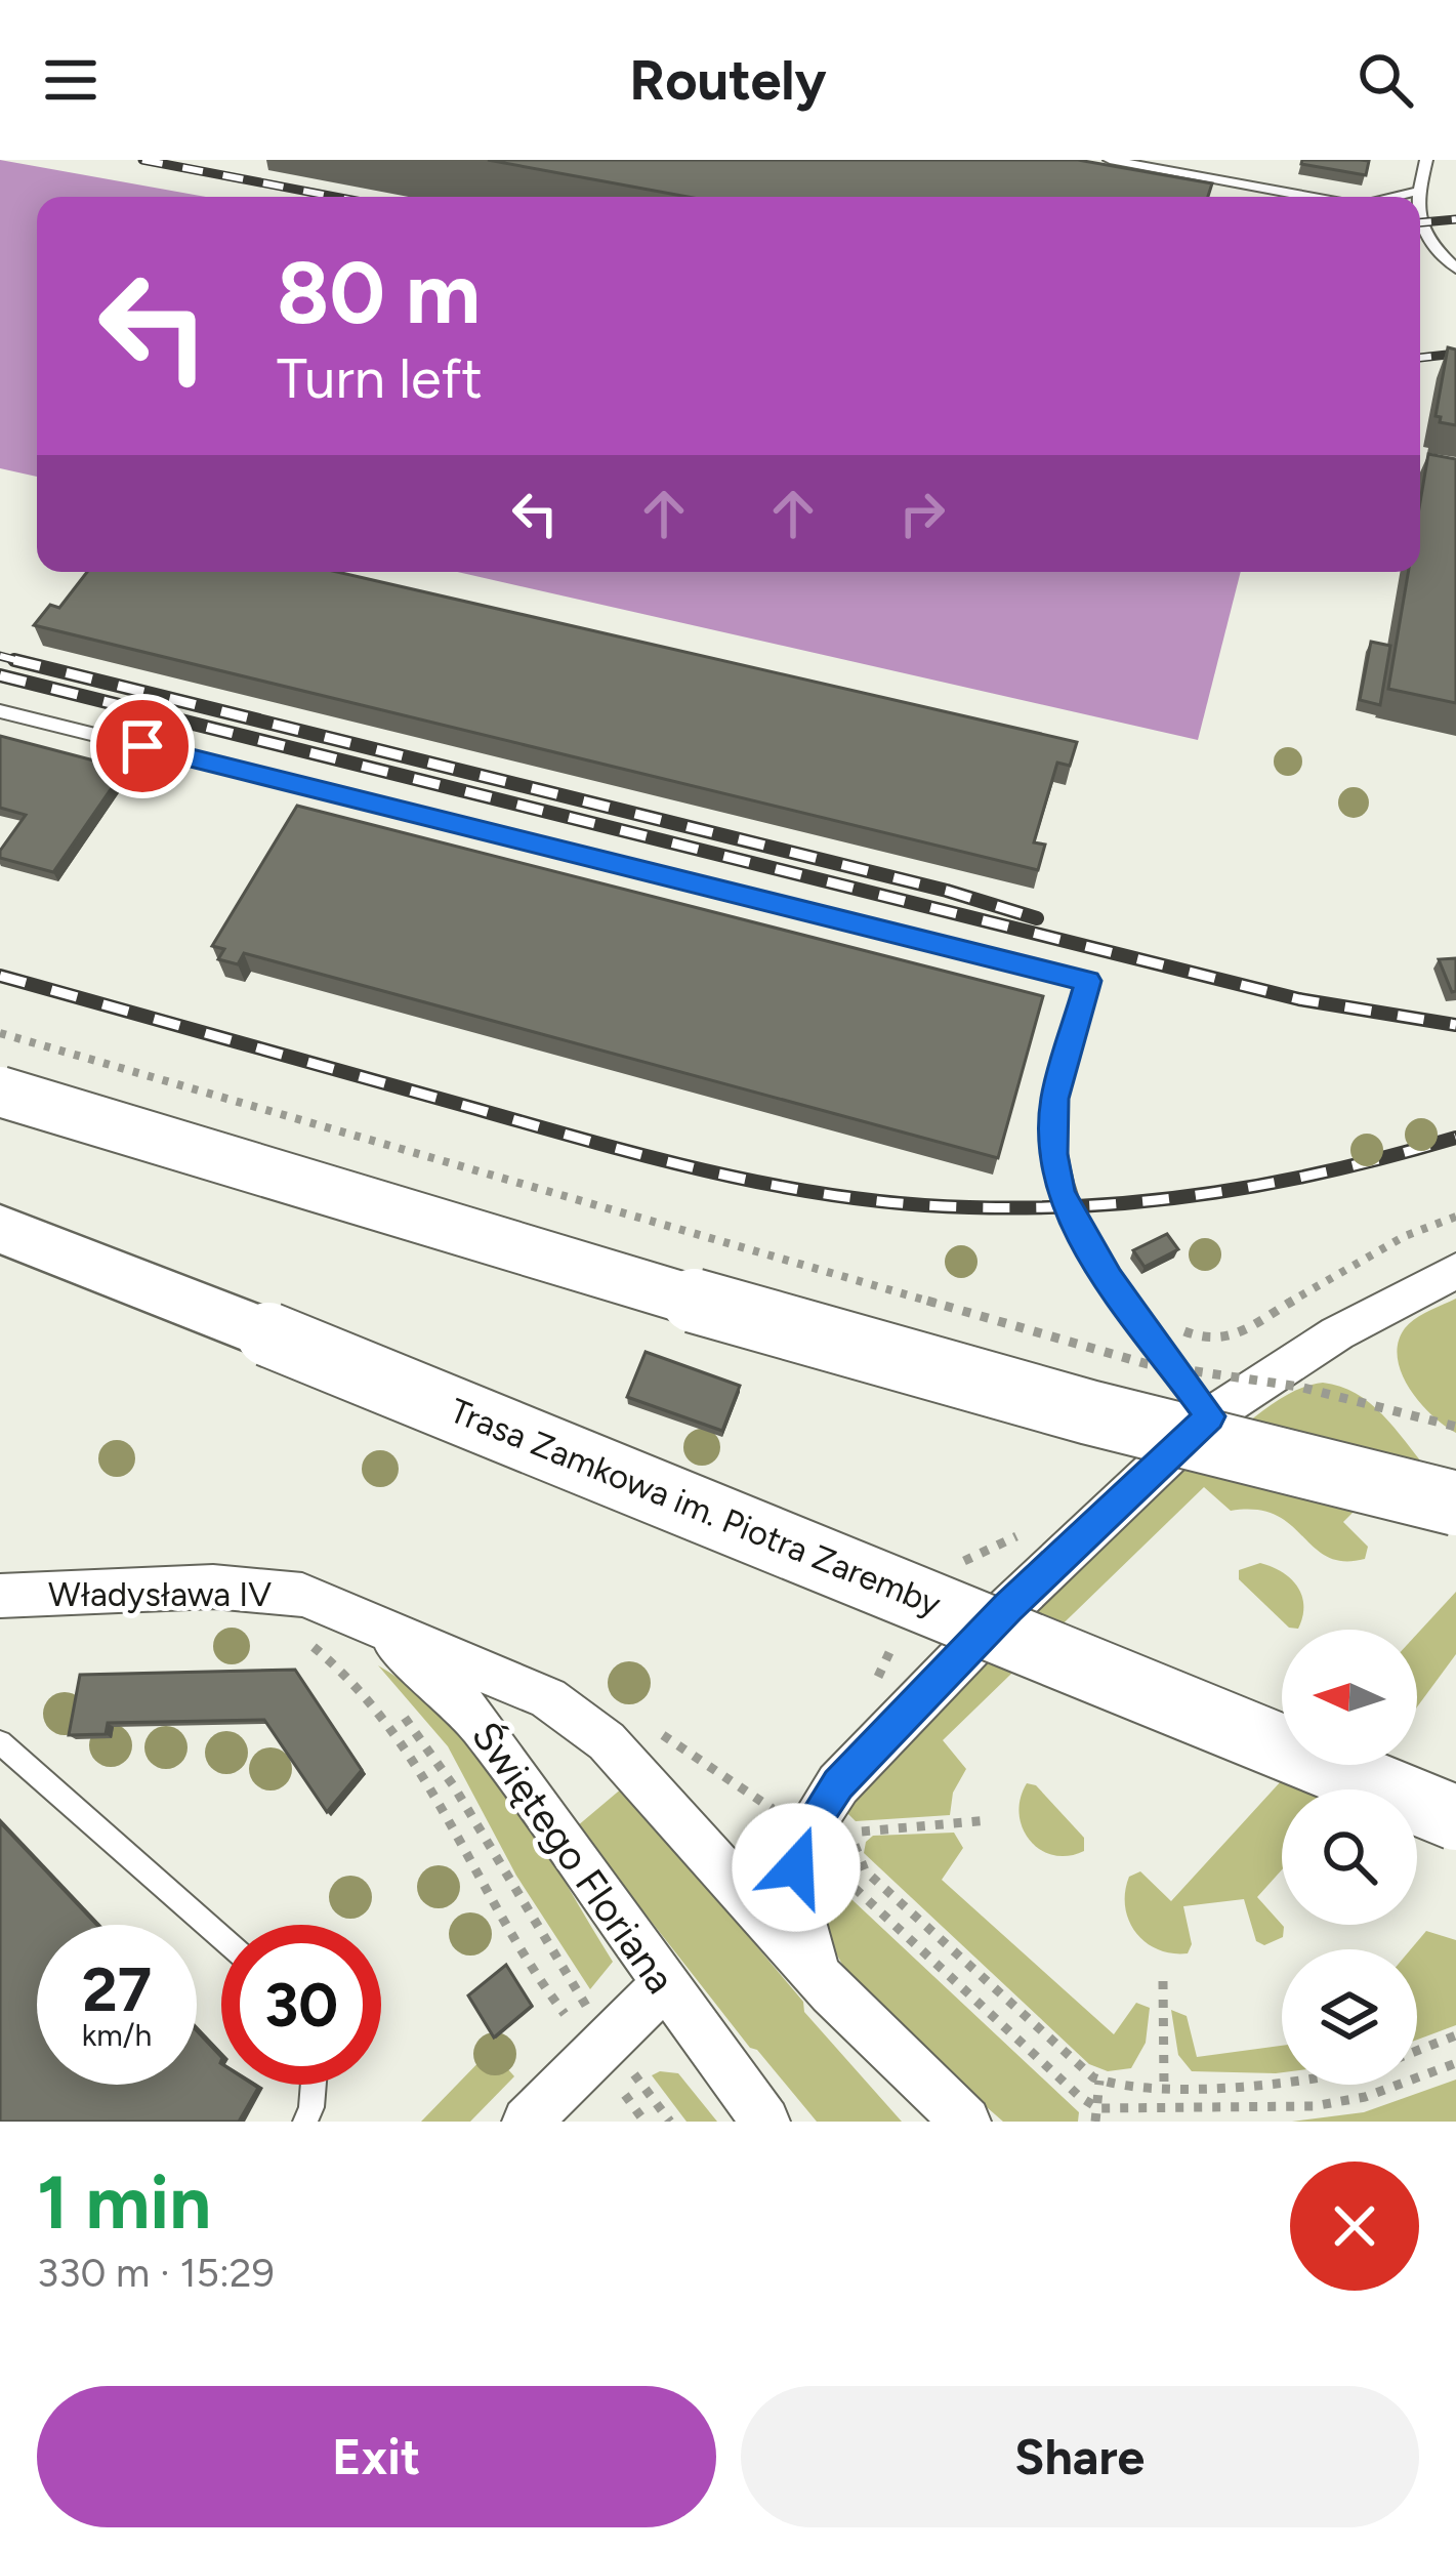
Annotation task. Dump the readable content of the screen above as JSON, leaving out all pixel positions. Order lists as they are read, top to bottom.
{
  "streets": {
    "main road": ["Trasa Zamkowa im. Piotra Zaremby"],
    "street": ["Władysława IV", "Świętego Floriana"]
  },
  "crossings": [
    ["Władysława IV", "Świętego Floriana"]
  ],
  "north": "left",
  "page": {
    "header": "Routely",
    "turn": ["80 m", "Turn left"],
    "speed": "27 km/h",
    "limit": "30",
    "heading": ["1 min", "330 m · 15:29"],
    "buttons": ["Exit", "Share"]
  }
}
